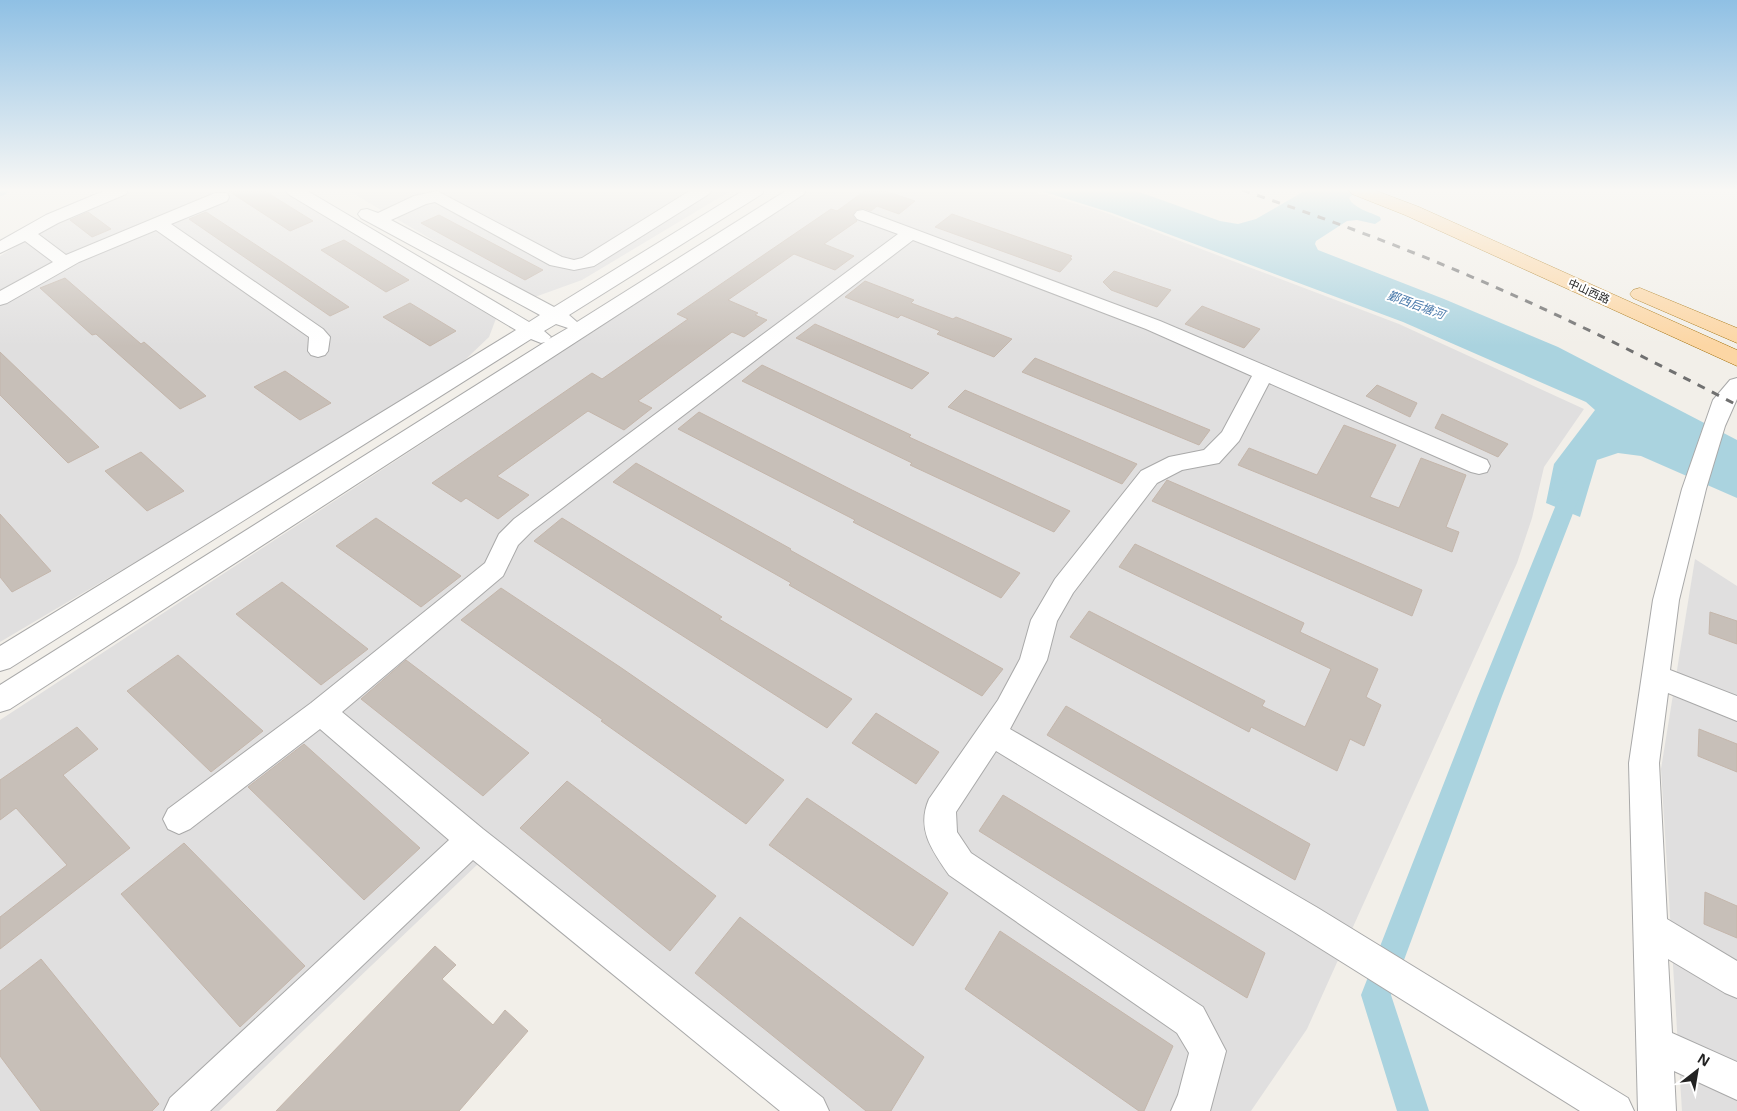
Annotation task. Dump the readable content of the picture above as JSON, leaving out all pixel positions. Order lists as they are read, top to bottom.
{
  "streets": {
    "main road": ["中山西路"]
  },
  "water": ["鄞西后塘河"],
  "north": "top right"
}
